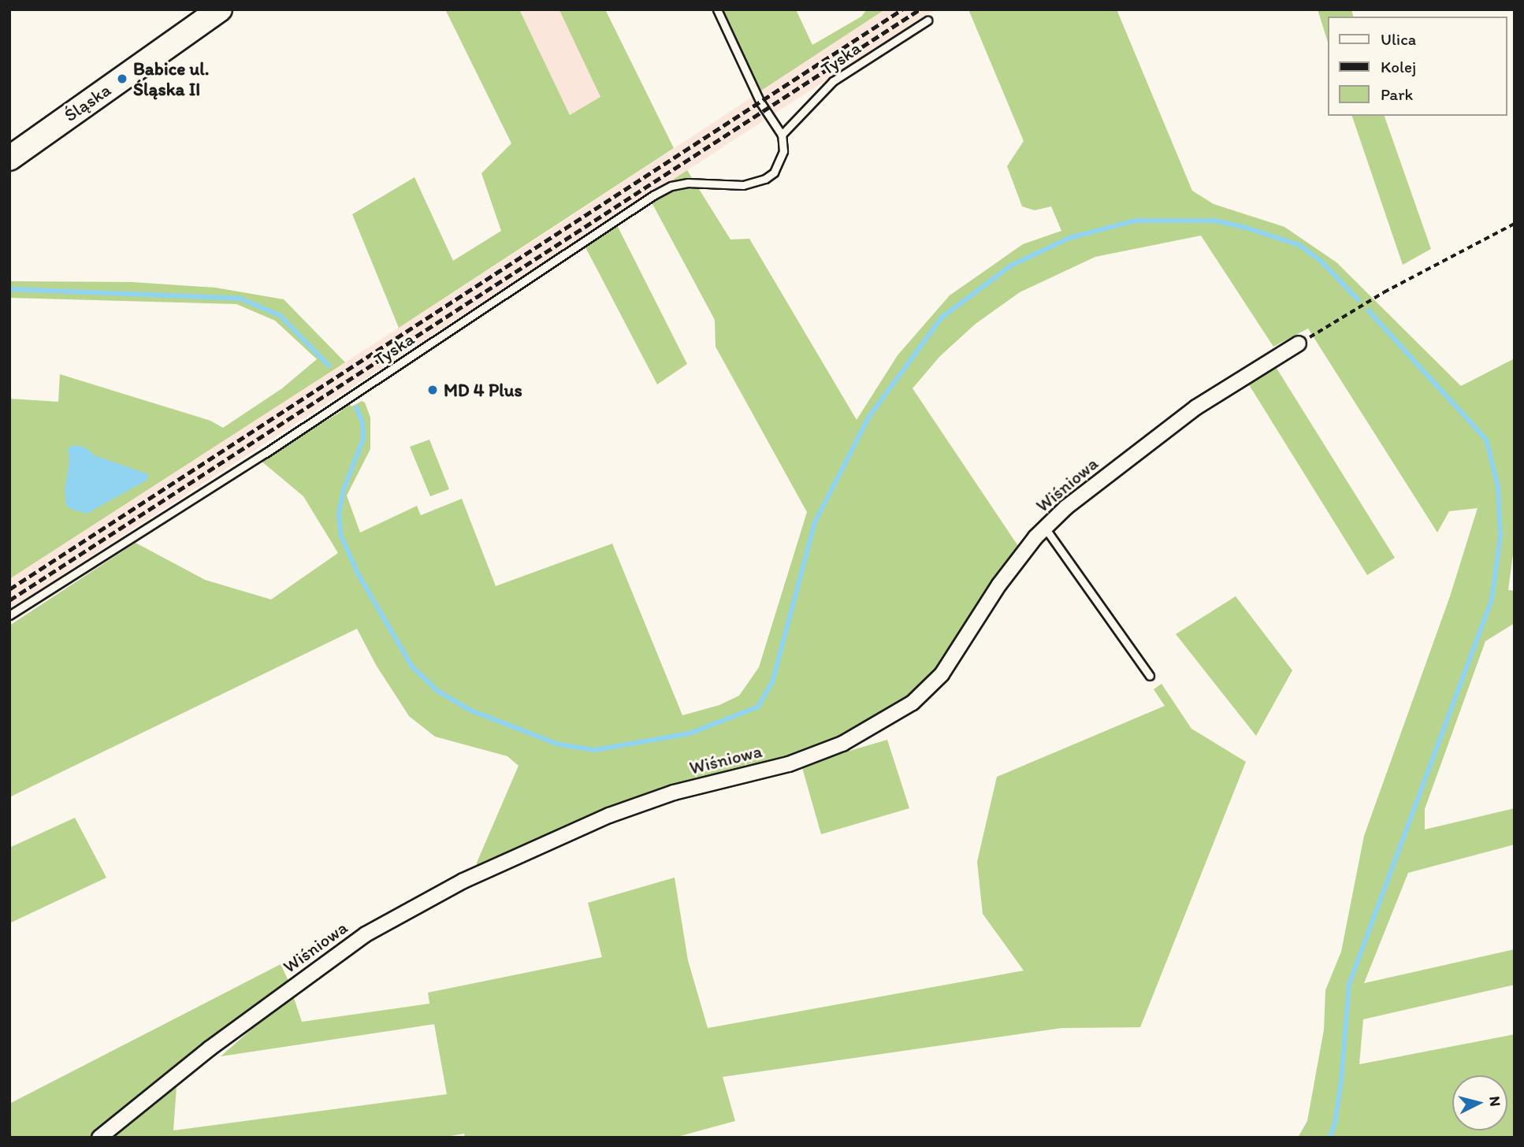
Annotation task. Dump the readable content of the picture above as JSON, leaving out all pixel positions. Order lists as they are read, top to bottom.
{
  "streets": {
    "main road": ["Śląska"],
    "street": ["Wiśniowa"],
    "lane": ["Tyska"]
  },
  "places": ["Babice ul. Śląska II", "MD 4 Plus"],
  "legend": ["Ulica", "Kolej", "Park"],
  "north": "right"
}
